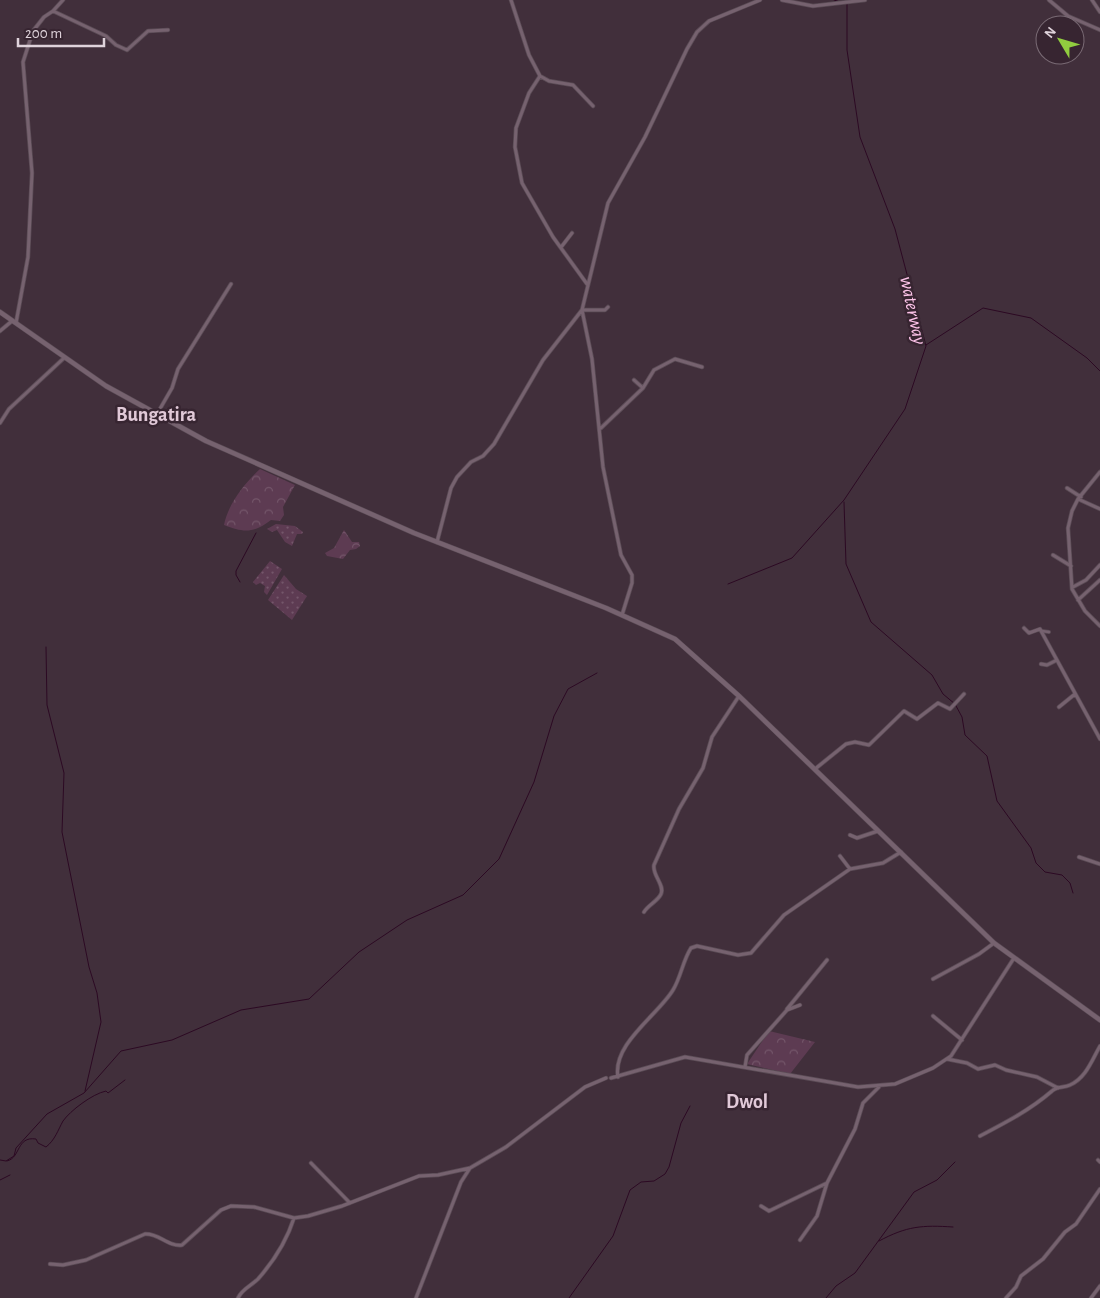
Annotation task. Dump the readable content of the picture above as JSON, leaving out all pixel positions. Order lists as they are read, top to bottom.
{
  "districts": ["Bungatira", "Dwol"],
  "water": ["waterway"],
  "scale_bar": "200 m",
  "north": "top left"
}
